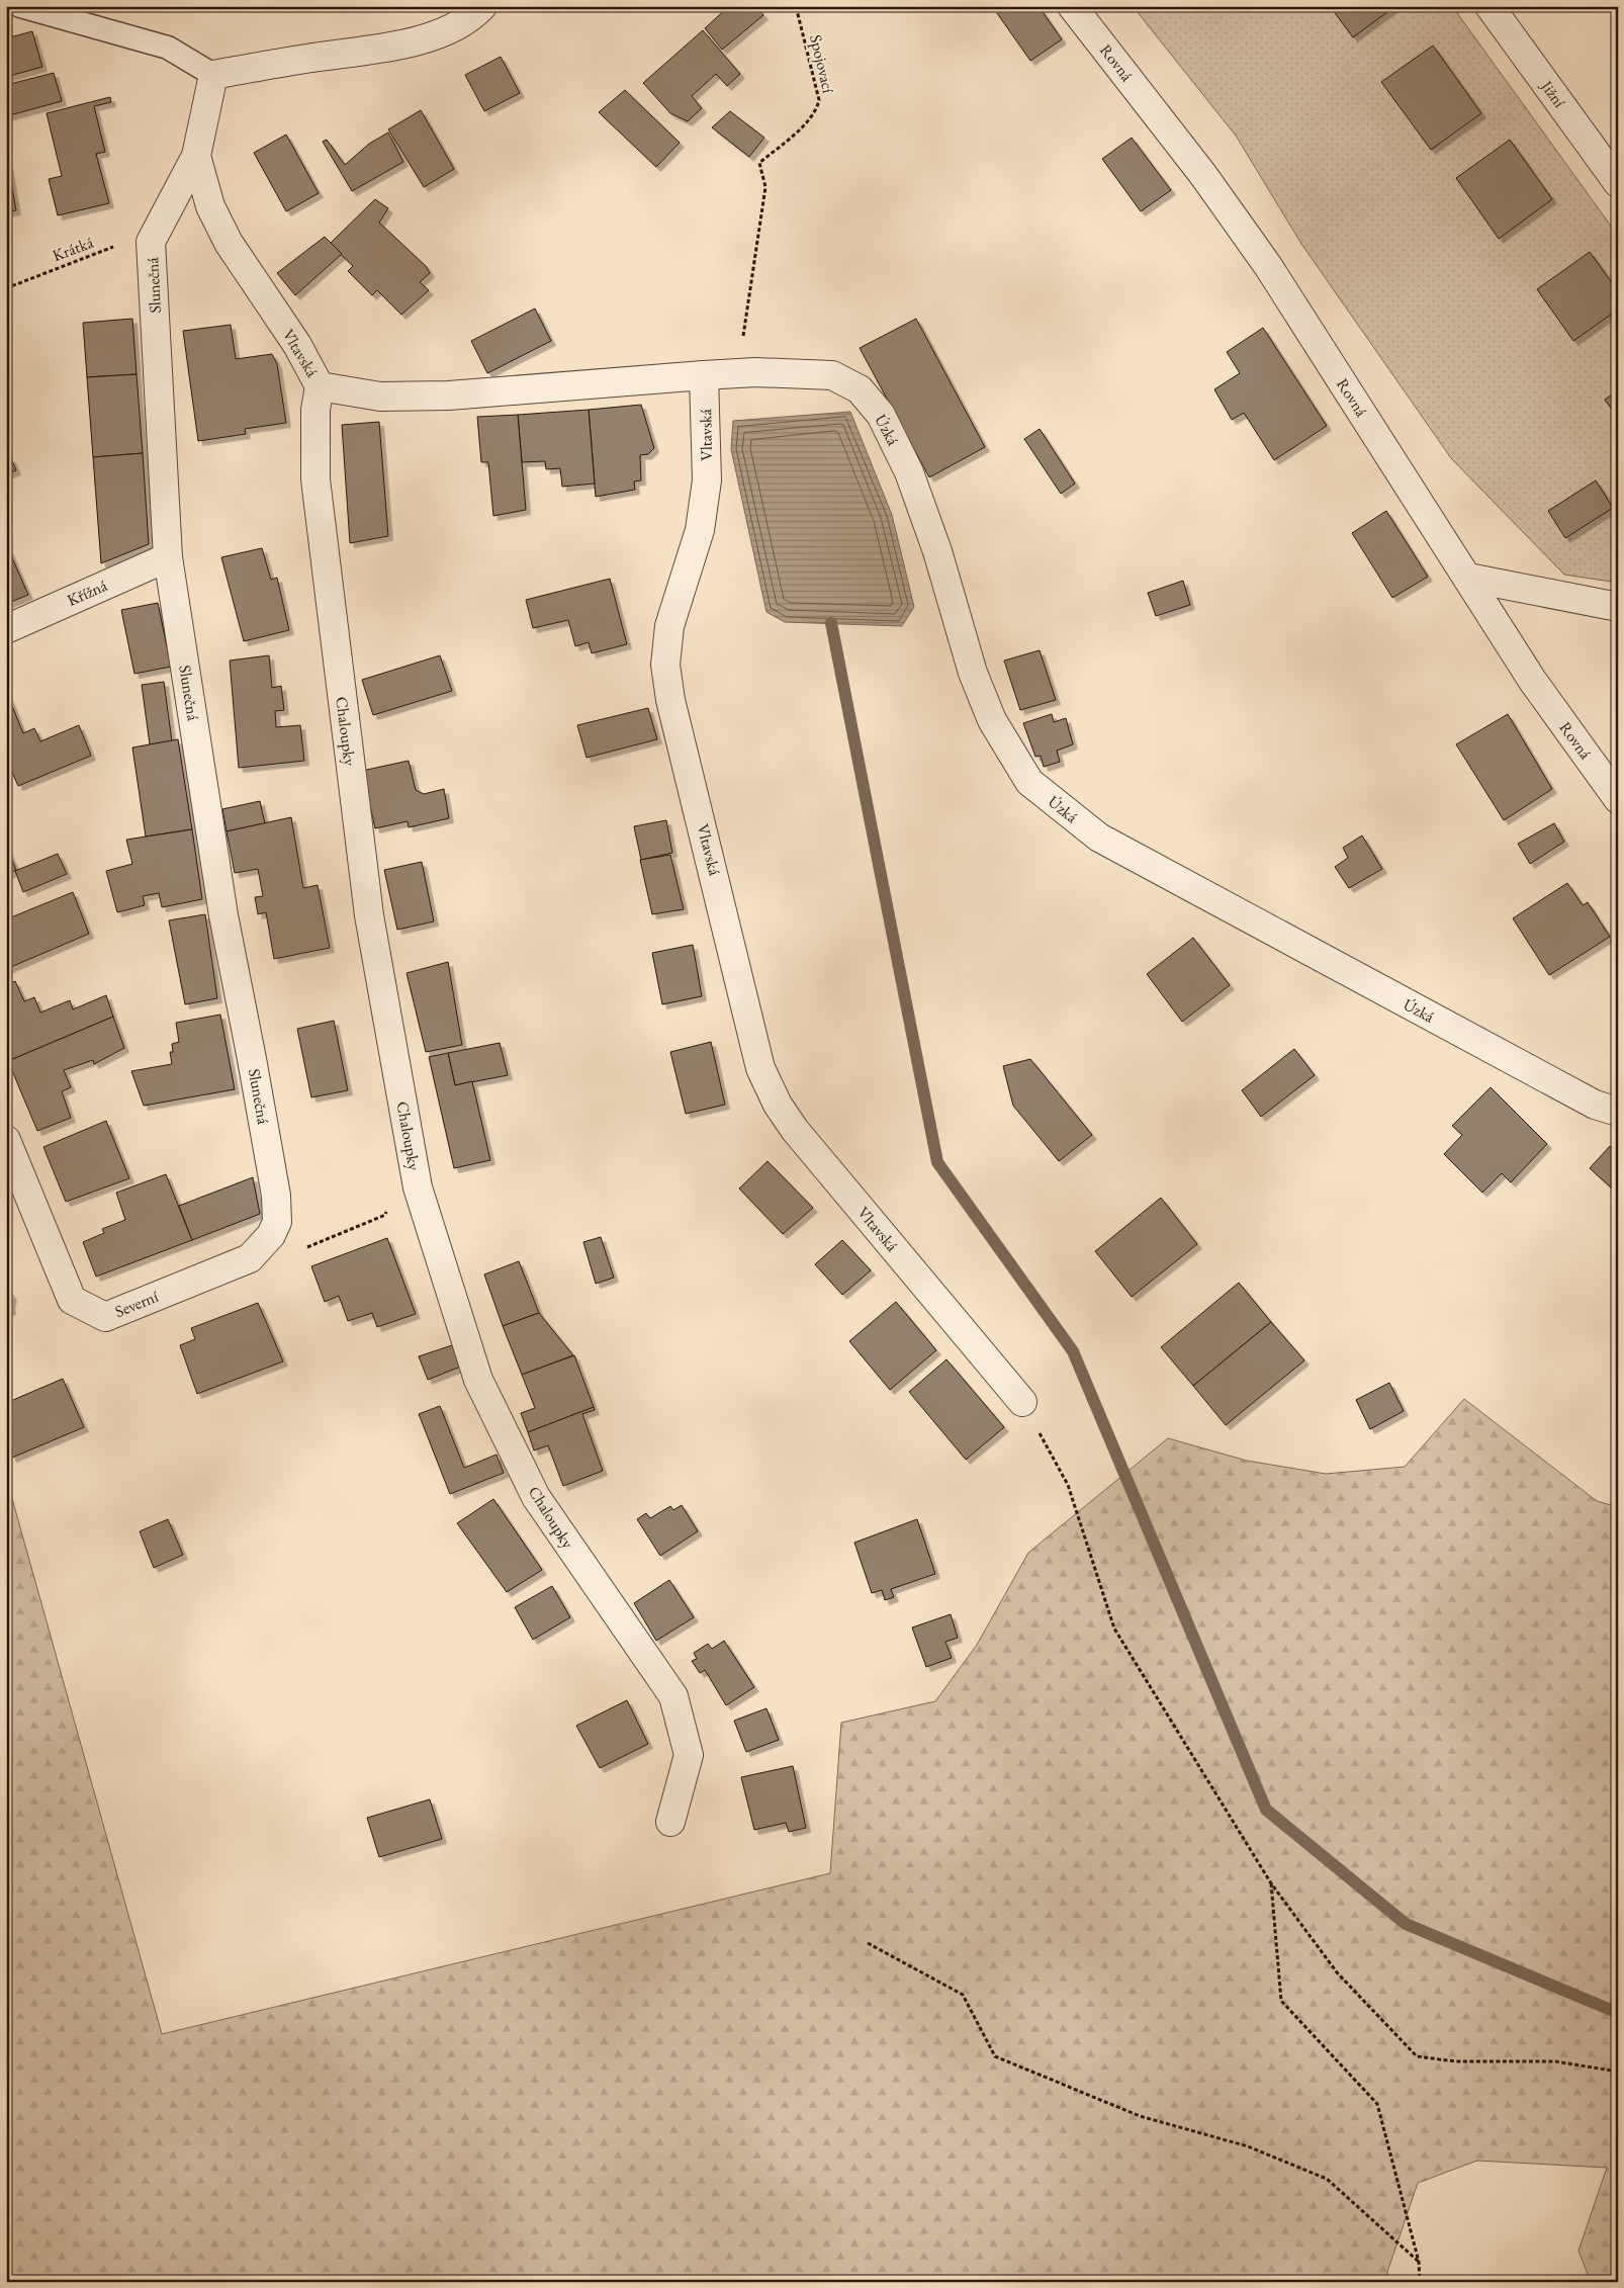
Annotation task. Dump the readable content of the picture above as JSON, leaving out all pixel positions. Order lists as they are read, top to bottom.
{
  "streets": {
    "street": [
      "Rovná",
      "Jižní",
      "Slunečná",
      "Vltavská",
      "Úzká",
      "Křížná",
      "Chaloupky",
      "Severní"
    ],
    "path": ["Spojovací", "Krátká"]
  },
  "crossings": [
    ["Spojovací", "Úzká"],
    ["Krátká", "Slunečná"],
    ["Slunečná", "Vltavská"],
    ["Slunečná", "Křížná"],
    ["Slunečná", "Severní"],
    ["Vltavská", "Úzká"],
    ["Vltavská", "Chaloupky"]
  ]
}
